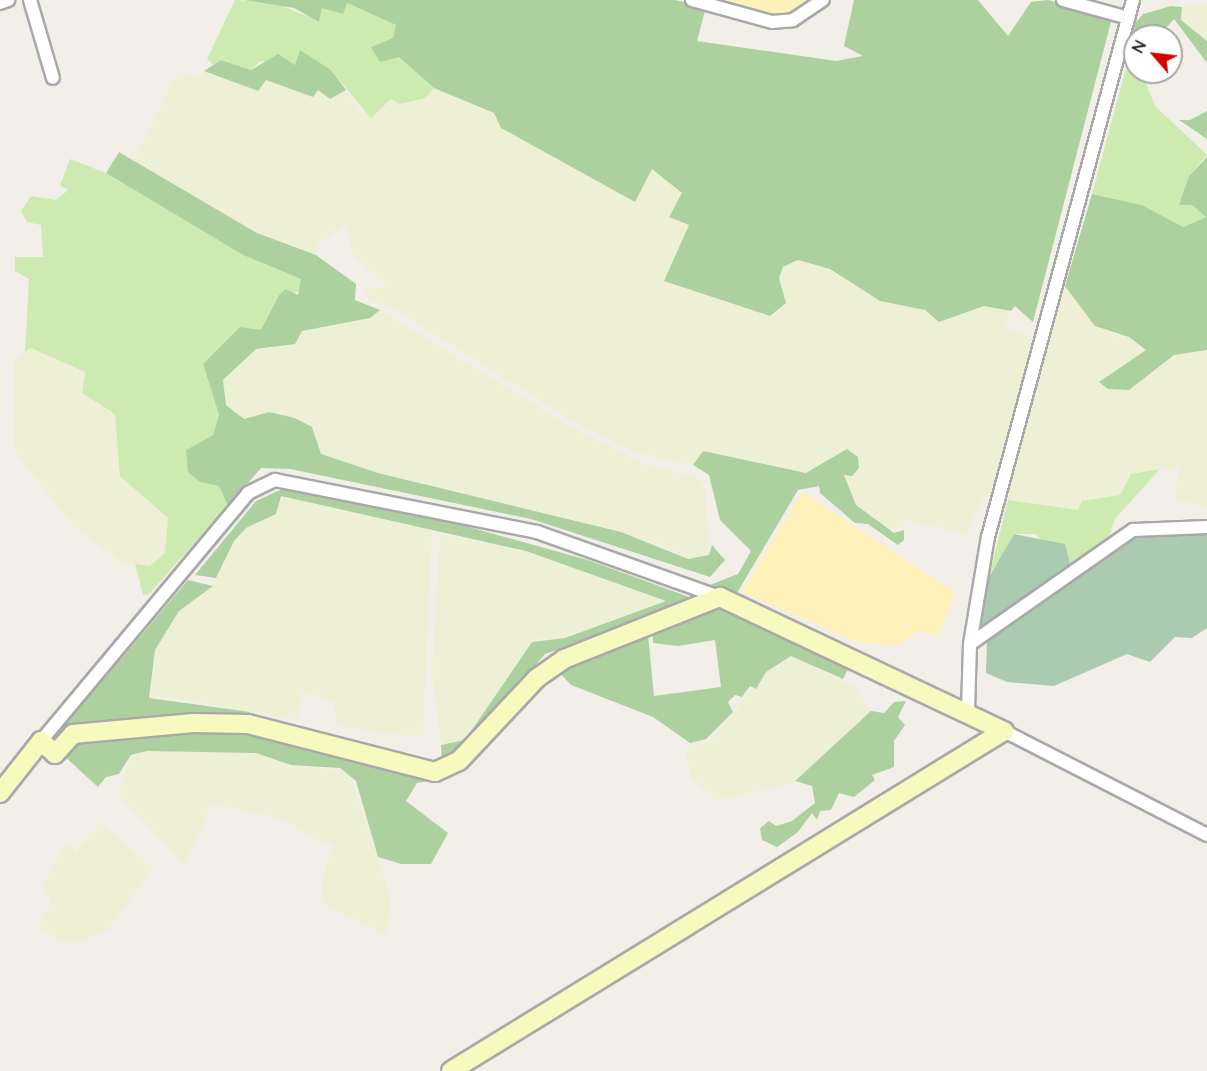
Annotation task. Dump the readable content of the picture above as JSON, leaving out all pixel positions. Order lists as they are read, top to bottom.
{
  "north": "top left"
}
